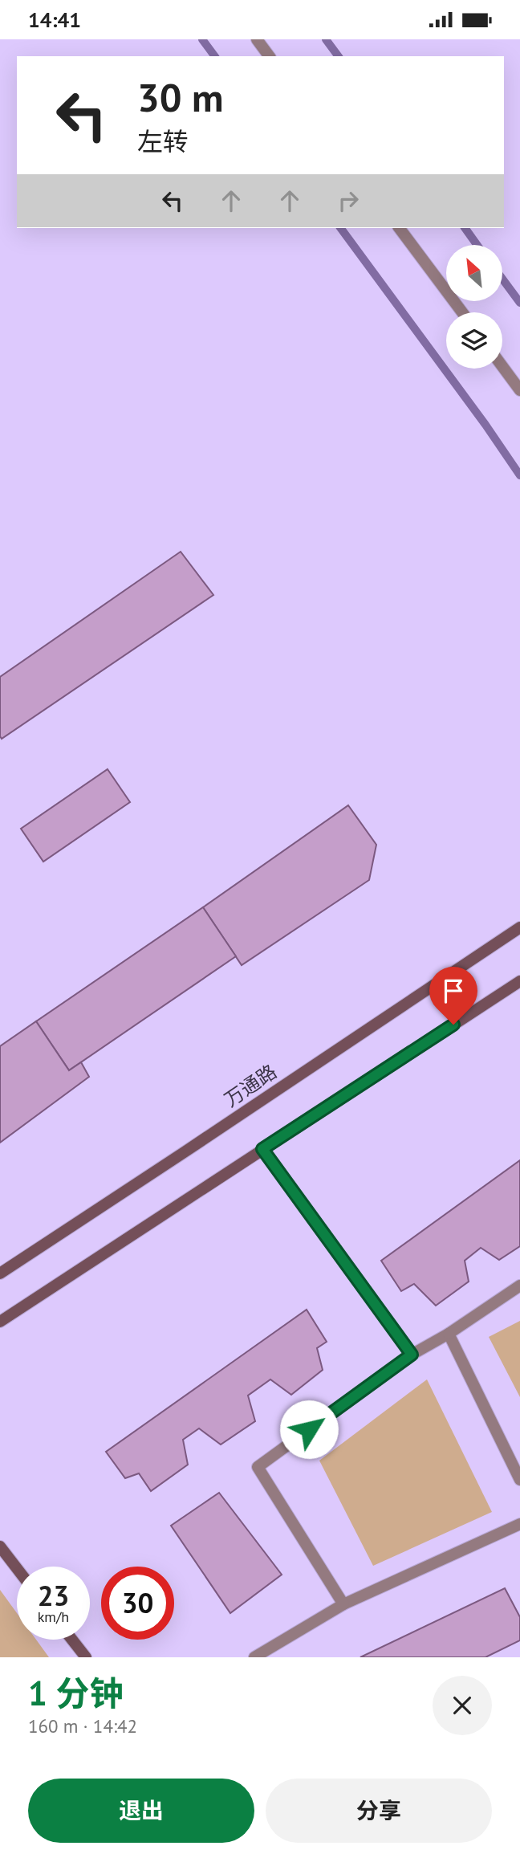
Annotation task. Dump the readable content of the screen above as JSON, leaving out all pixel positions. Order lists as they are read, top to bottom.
{
  "streets": {
    "main road": ["万通路"]
  },
  "north": "top left",
  "page": {
    "status": "14:41",
    "turn": ["30 m", "左转"],
    "speed": "23 km/h",
    "limit": "30",
    "heading": ["1 分钟", "160 m · 14:42"],
    "buttons": ["退出", "分享"]
  }
}
